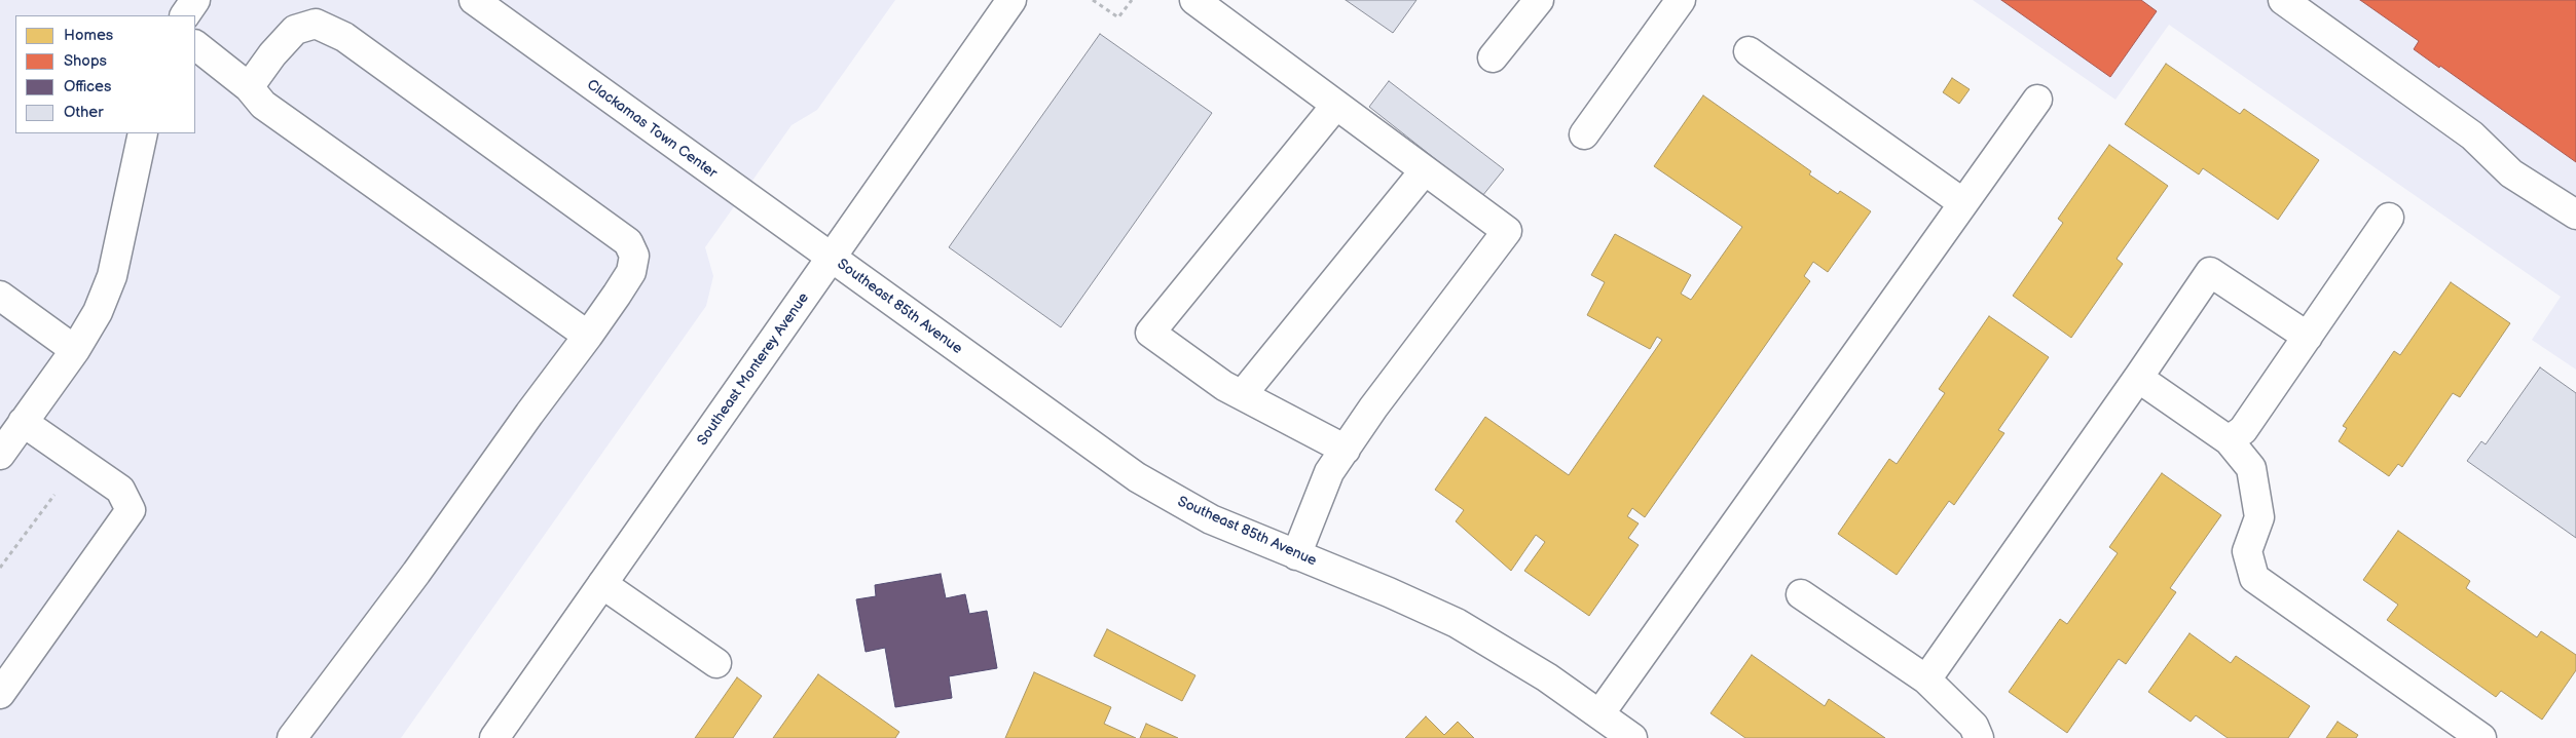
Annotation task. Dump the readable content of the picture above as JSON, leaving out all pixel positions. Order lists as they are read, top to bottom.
{
  "streets": {
    "street": ["Clackamas Town Center", "Southeast 85th Avenue", "Southeast Monterey Avenue"]
  },
  "crossings": [
    ["Clackamas Town Center", "Southeast 85th Avenue"],
    ["Clackamas Town Center", "Southeast Monterey Avenue"],
    ["Southeast 85th Avenue", "Southeast Monterey Avenue"]
  ],
  "legend": [
    "Homes",
    "Shops",
    "Offices",
    "Other"
  ]
}
